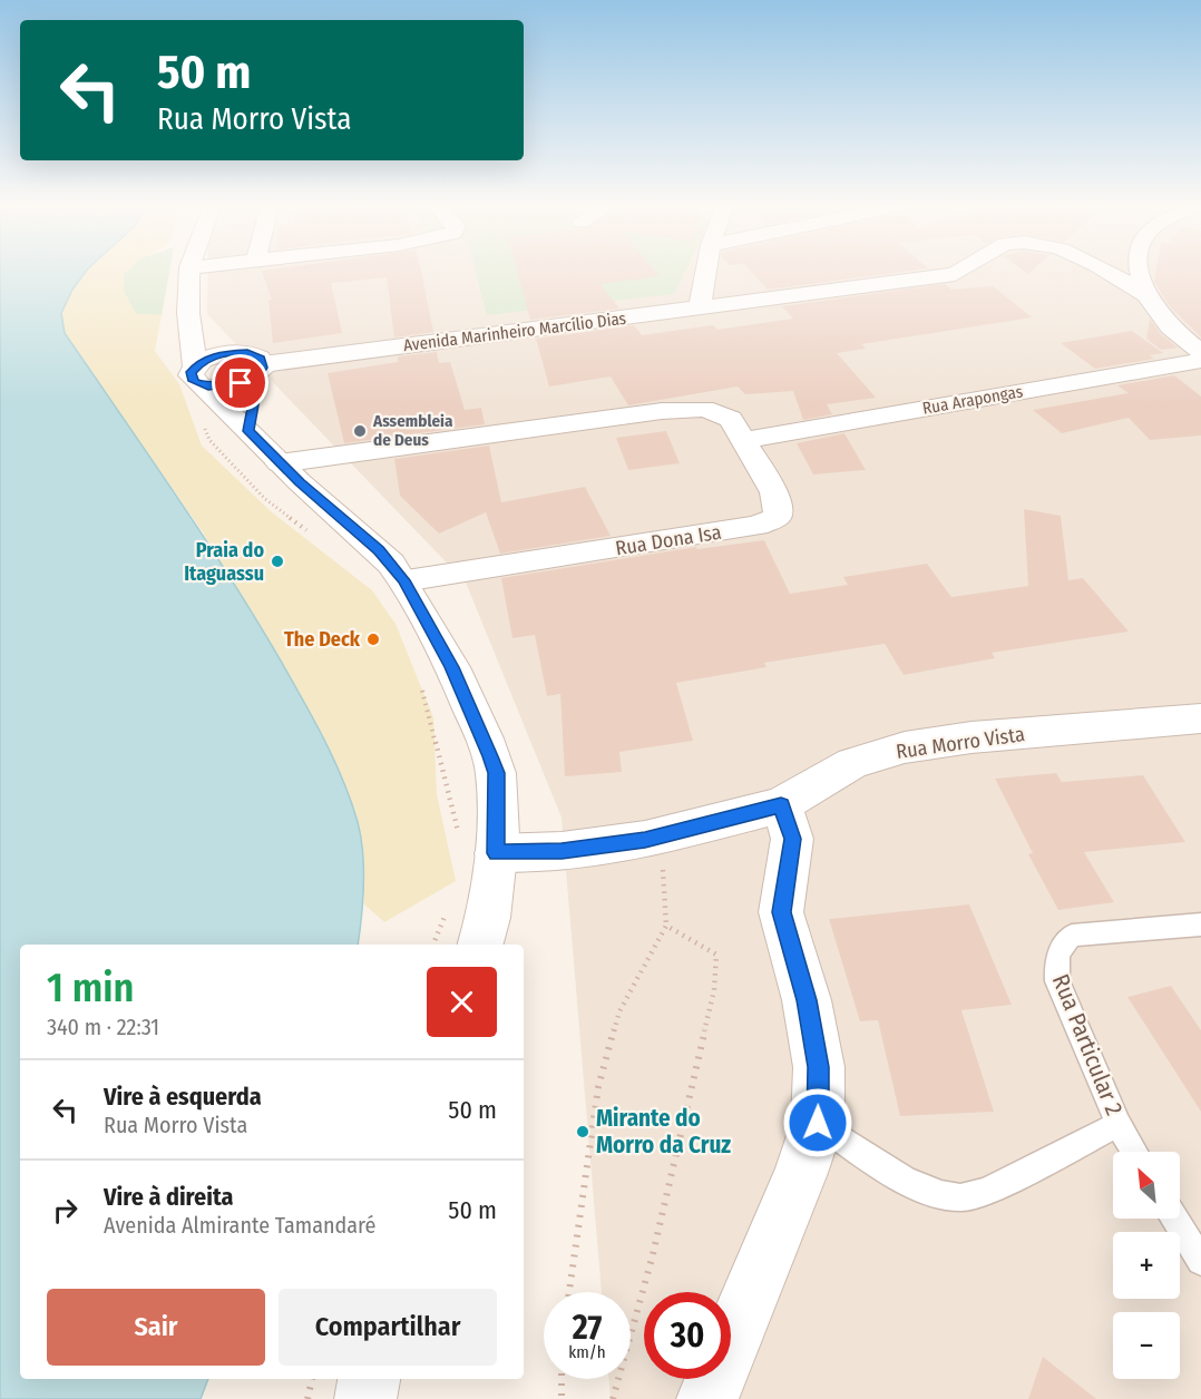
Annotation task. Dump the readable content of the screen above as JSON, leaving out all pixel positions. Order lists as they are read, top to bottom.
{
  "streets": {
    "street": [
      "Avenida Marinheiro Marcílio Dias",
      "Rua Arapongas",
      "Rua Dona Isa",
      "Rua Morro Vista"
    ],
    "lane": ["Rua Particular 2"]
  },
  "crossings": [
    ["Rua Arapongas", "Rua Dona Isa"]
  ],
  "places": [
    "Assembleia de Deus",
    "Praia do Itaguassu",
    "The Deck",
    "Mirante do Morro da Cruz"
  ],
  "north": "top left",
  "page": {
    "turn": ["50 m", "Rua Morro Vista"],
    "heading": ["1 min", "340 m · 22:31"],
    "list": [
      {
        "name": "Vire à esquerda",
        "note": "Rua Morro Vista",
        "value": "50 m"
      },
      {
        "name": "Vire à direita",
        "note": "Avenida Almirante Tamandaré",
        "value": "50 m"
      }
    ],
    "map_buttons": ["+", "−"],
    "buttons": ["Sair", "Compartilhar"],
    "speed": "27 km/h",
    "limit": "30"
  }
}
